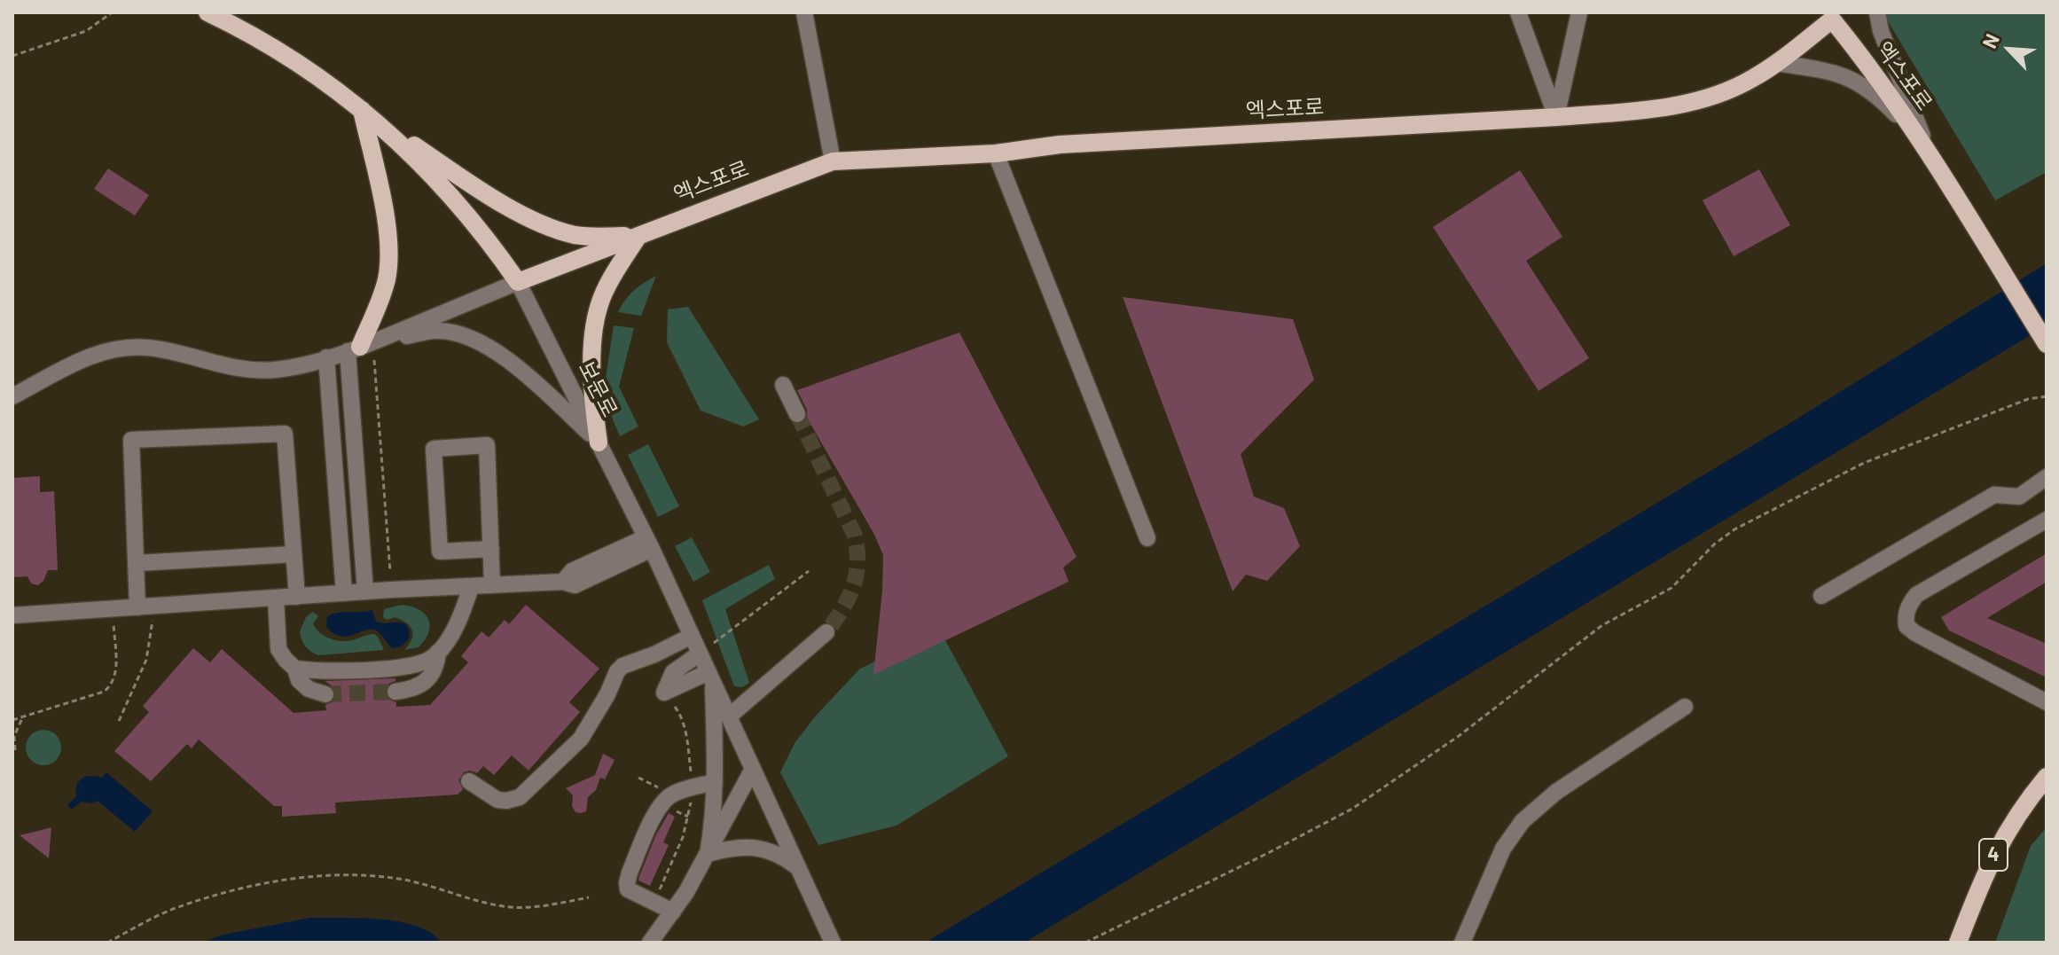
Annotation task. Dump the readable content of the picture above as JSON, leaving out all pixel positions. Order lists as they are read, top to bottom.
{
  "streets": {
    "main road": ["엑스포로", "보문로", "4"]
  },
  "crossings": [
    ["엑스포로", "보문로"]
  ],
  "north": "top left"
}
